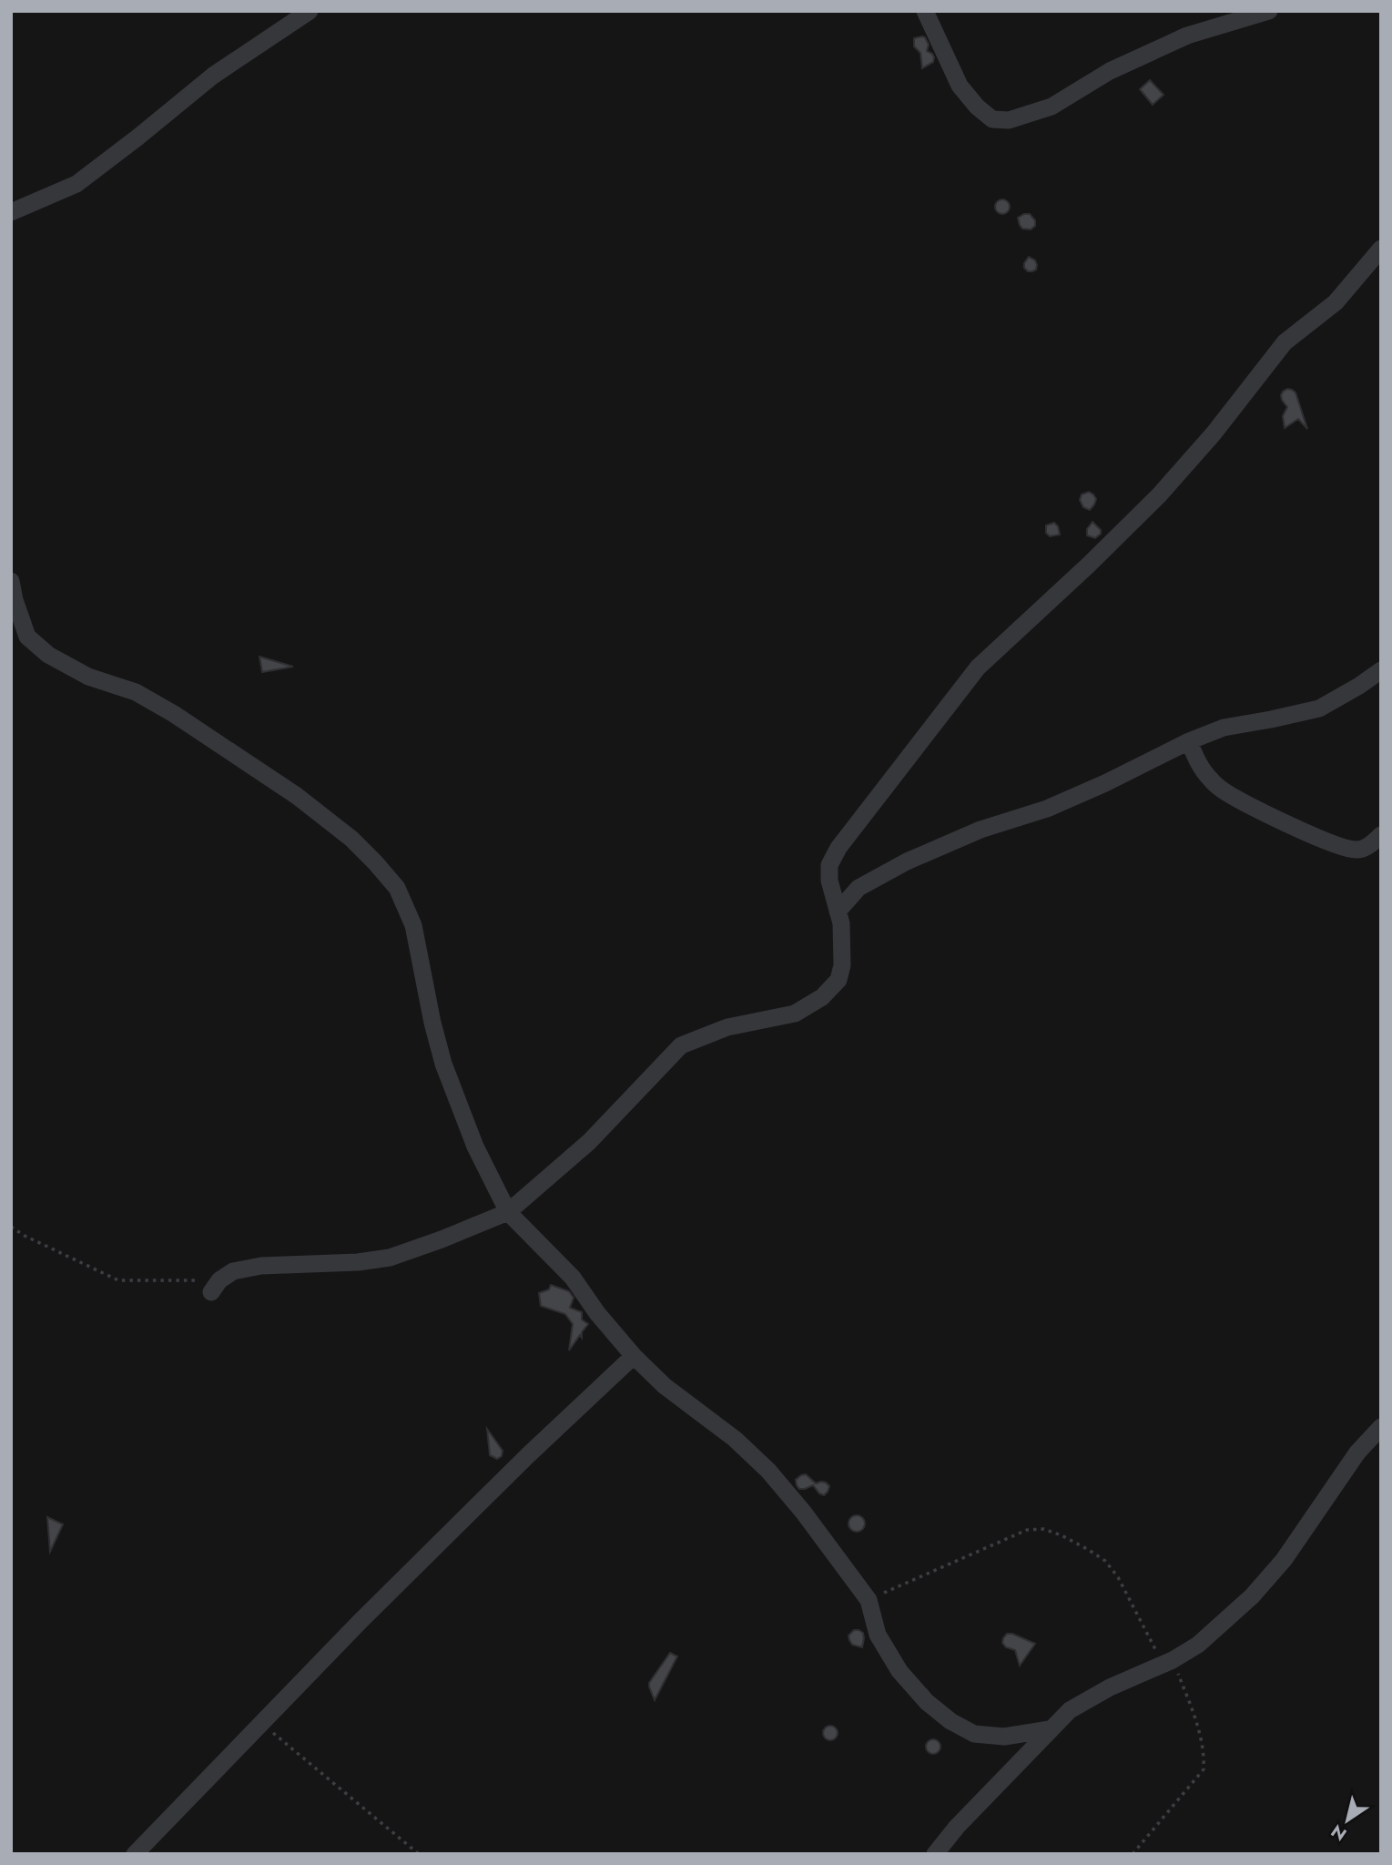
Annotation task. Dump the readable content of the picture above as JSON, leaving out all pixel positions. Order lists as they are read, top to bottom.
{
  "north": "bottom left"
}
